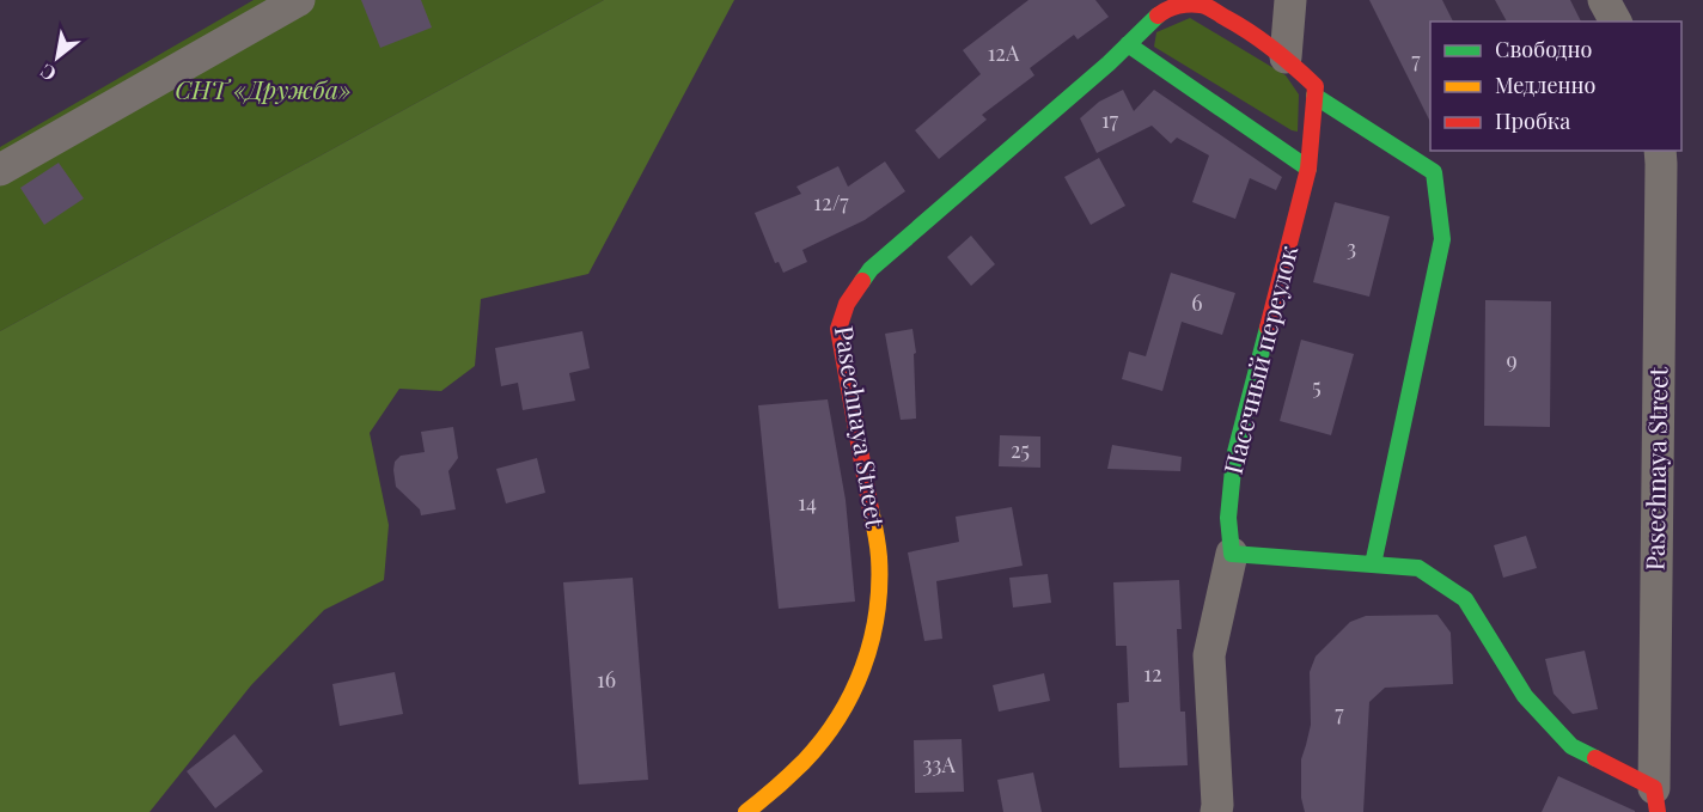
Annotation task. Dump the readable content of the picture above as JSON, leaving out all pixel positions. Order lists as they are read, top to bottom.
{
  "streets": {
    "street": ["Пасечный переулок", "Pasechnaya Street"]
  },
  "crossings": [
    ["Пасечный переулок", "Pasechnaya Street"]
  ],
  "parks": ["СНТ «Дружба»"],
  "house_numbers": [
    "12А",
    "7",
    "17",
    "12/7",
    "3",
    "6",
    "9",
    "5",
    "25",
    "14",
    "12",
    "16",
    "7",
    "33А"
  ],
  "legend": ["Свободно", "Медленно", "Пробка"],
  "north": "bottom left"
}
